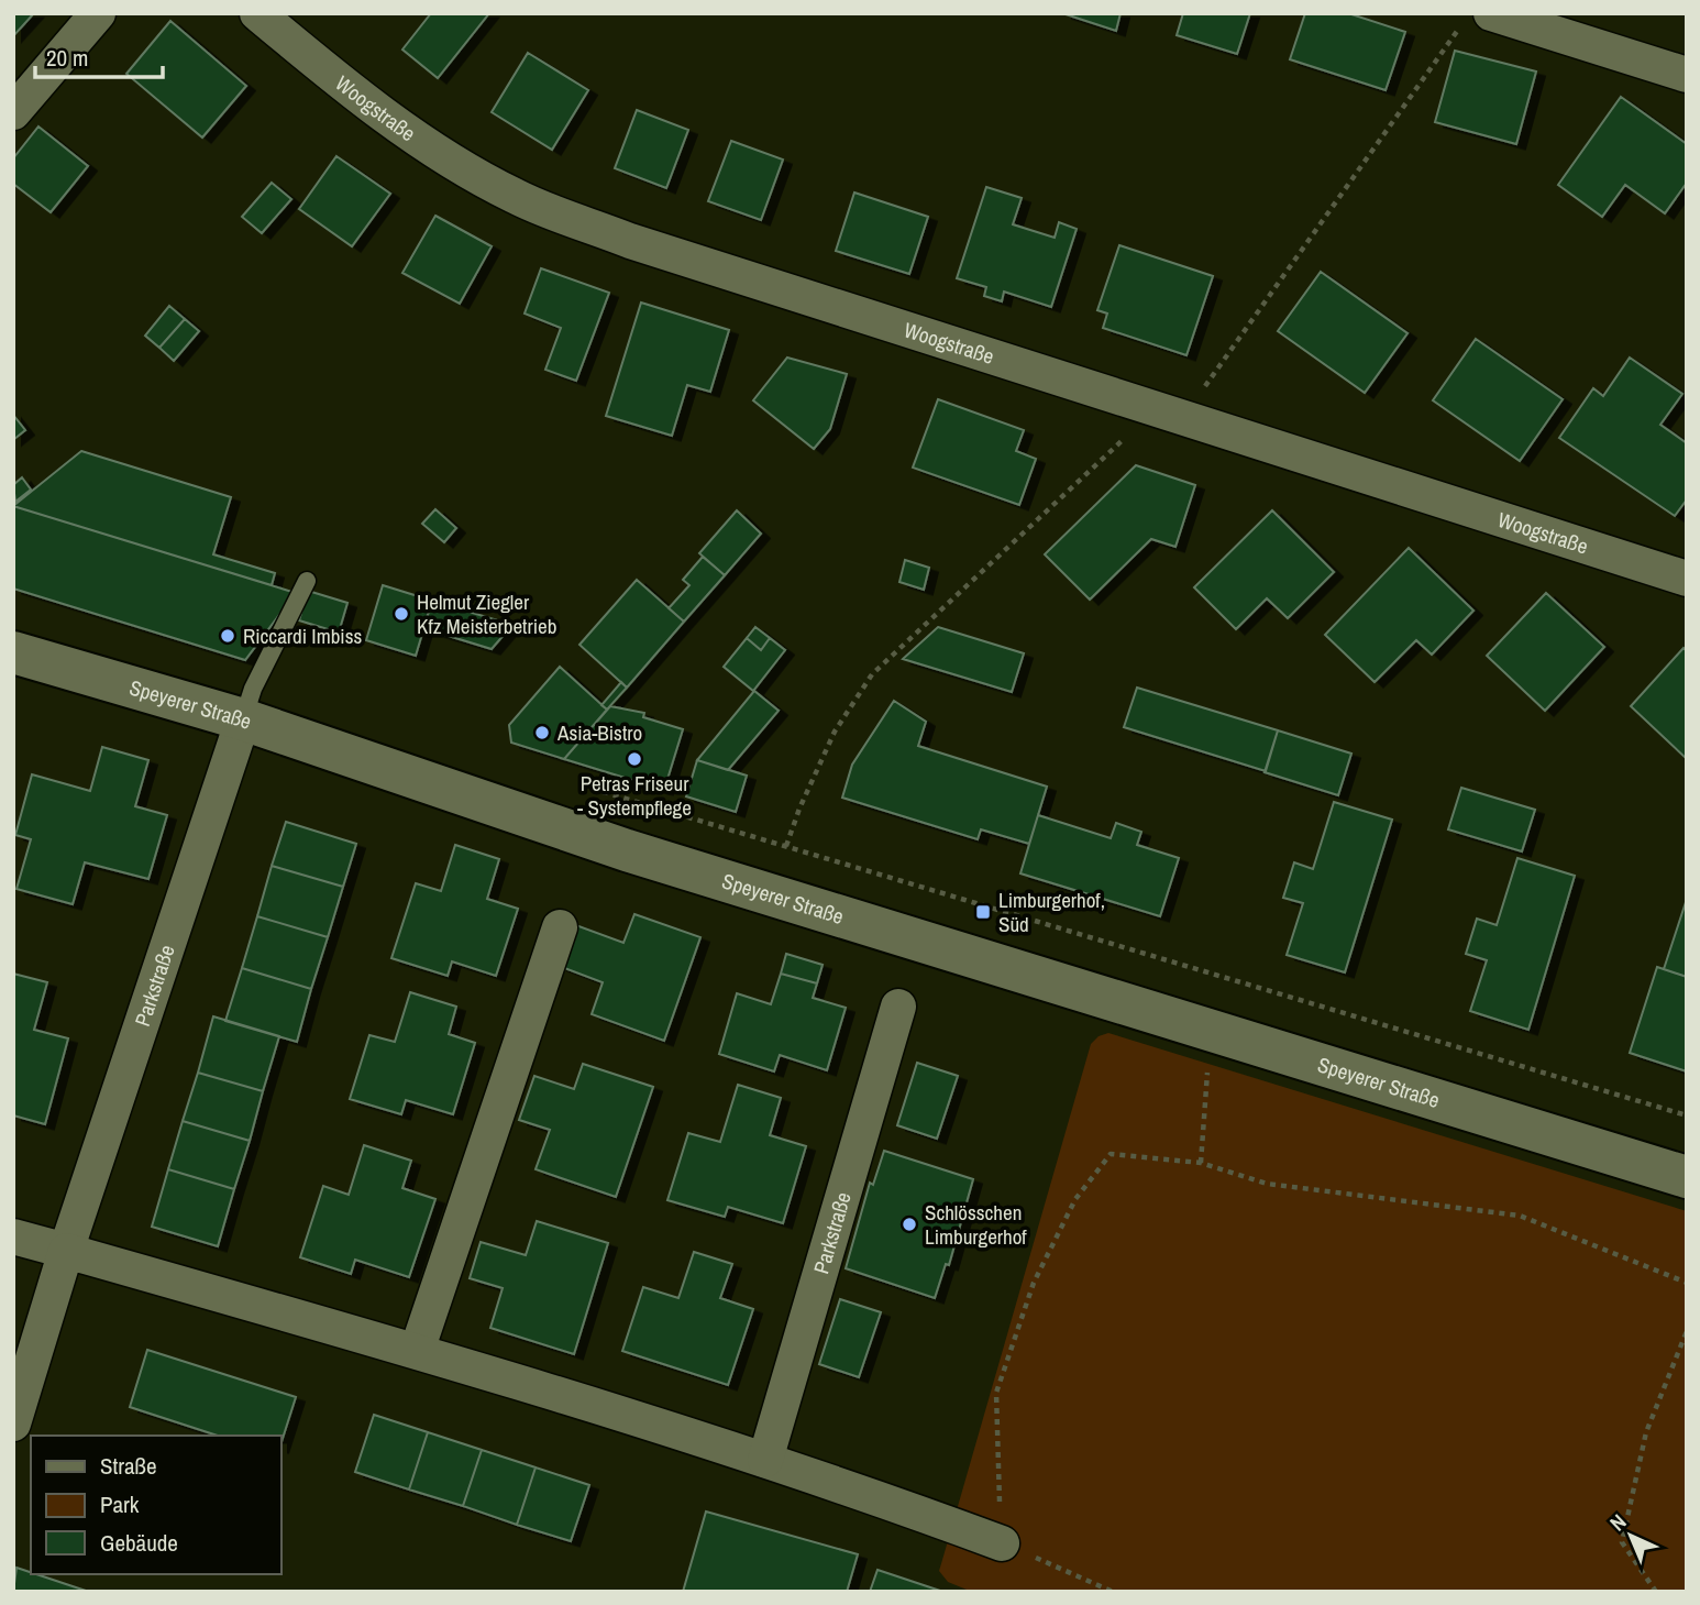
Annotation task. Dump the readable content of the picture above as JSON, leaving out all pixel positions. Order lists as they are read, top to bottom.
{
  "streets": {
    "street": ["Woogstraße", "Speyerer Straße", "Parkstraße"]
  },
  "crossings": [
    ["Speyerer Straße", "Parkstraße"]
  ],
  "places": {
    "other": [
      "Helmut Ziegler Kfz Meisterbetrieb",
      "Riccardi Imbiss",
      "Asia-Bistro",
      "Petras Friseur - Systempflege",
      "Schlösschen Limburgerhof"
    ],
    "transit": ["Limburgerhof, Süd"]
  },
  "legend": ["Straße", "Park", "Gebäude"],
  "scale_bar": "20 m",
  "north": "top left"
}
